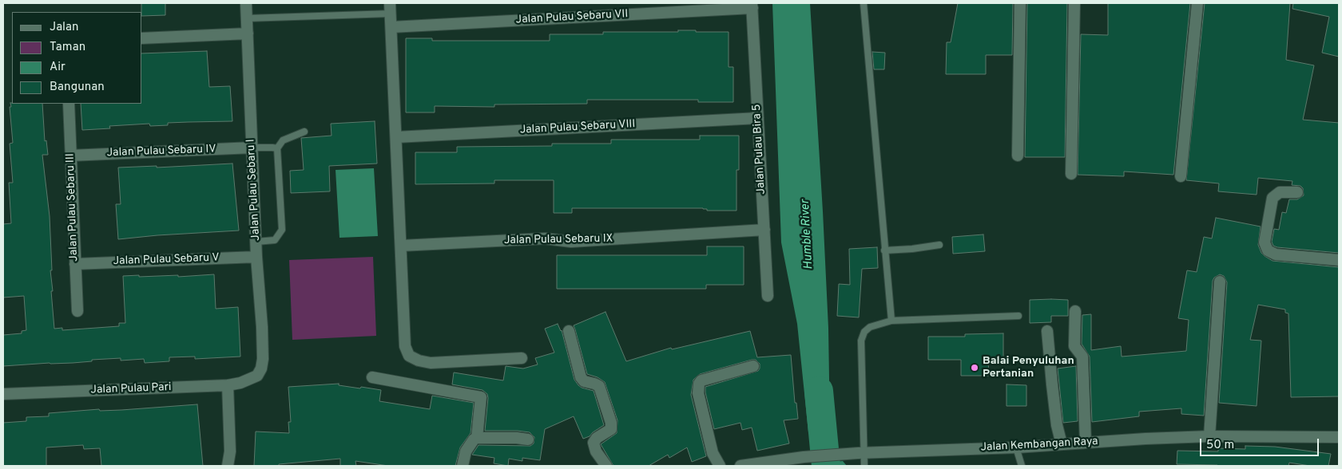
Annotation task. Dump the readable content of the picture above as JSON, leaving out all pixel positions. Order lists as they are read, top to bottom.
{
  "streets": {
    "street": [
      "Jalan Pulau Sebaru VII",
      "Jalan Pulau Sebaru VIII",
      "Jalan Pulau Bira 5",
      "Jalan Pulau Sebaru IV",
      "Jalan Pulau Sebaru I",
      "Jalan Pulau Sebaru III",
      "Jalan Pulau Sebaru IX",
      "Jalan Pulau Sebaru V",
      "Jalan Pulau Pari",
      "Jalan Kembangan Raya"
    ]
  },
  "crossings": [
    ["Jalan Pulau Sebaru VII", "Jalan Pulau Bira 5"],
    ["Jalan Pulau Sebaru VIII", "Jalan Pulau Bira 5"],
    ["Jalan Pulau Bira 5", "Jalan Pulau Sebaru IX"],
    ["Jalan Pulau Sebaru IV", "Jalan Pulau Sebaru I"],
    ["Jalan Pulau Sebaru IV", "Jalan Pulau Sebaru III"],
    ["Jalan Pulau Sebaru I", "Jalan Pulau Sebaru V"],
    ["Jalan Pulau Sebaru I", "Jalan Pulau Pari"],
    ["Jalan Pulau Sebaru III", "Jalan Pulau Sebaru V"]
  ],
  "water": ["Humble River"],
  "places": ["Balai Penyuluhan Pertanian"],
  "legend": [
    "Jalan",
    "Taman",
    "Air",
    "Bangunan"
  ],
  "scale_bar": "50 m"
}
